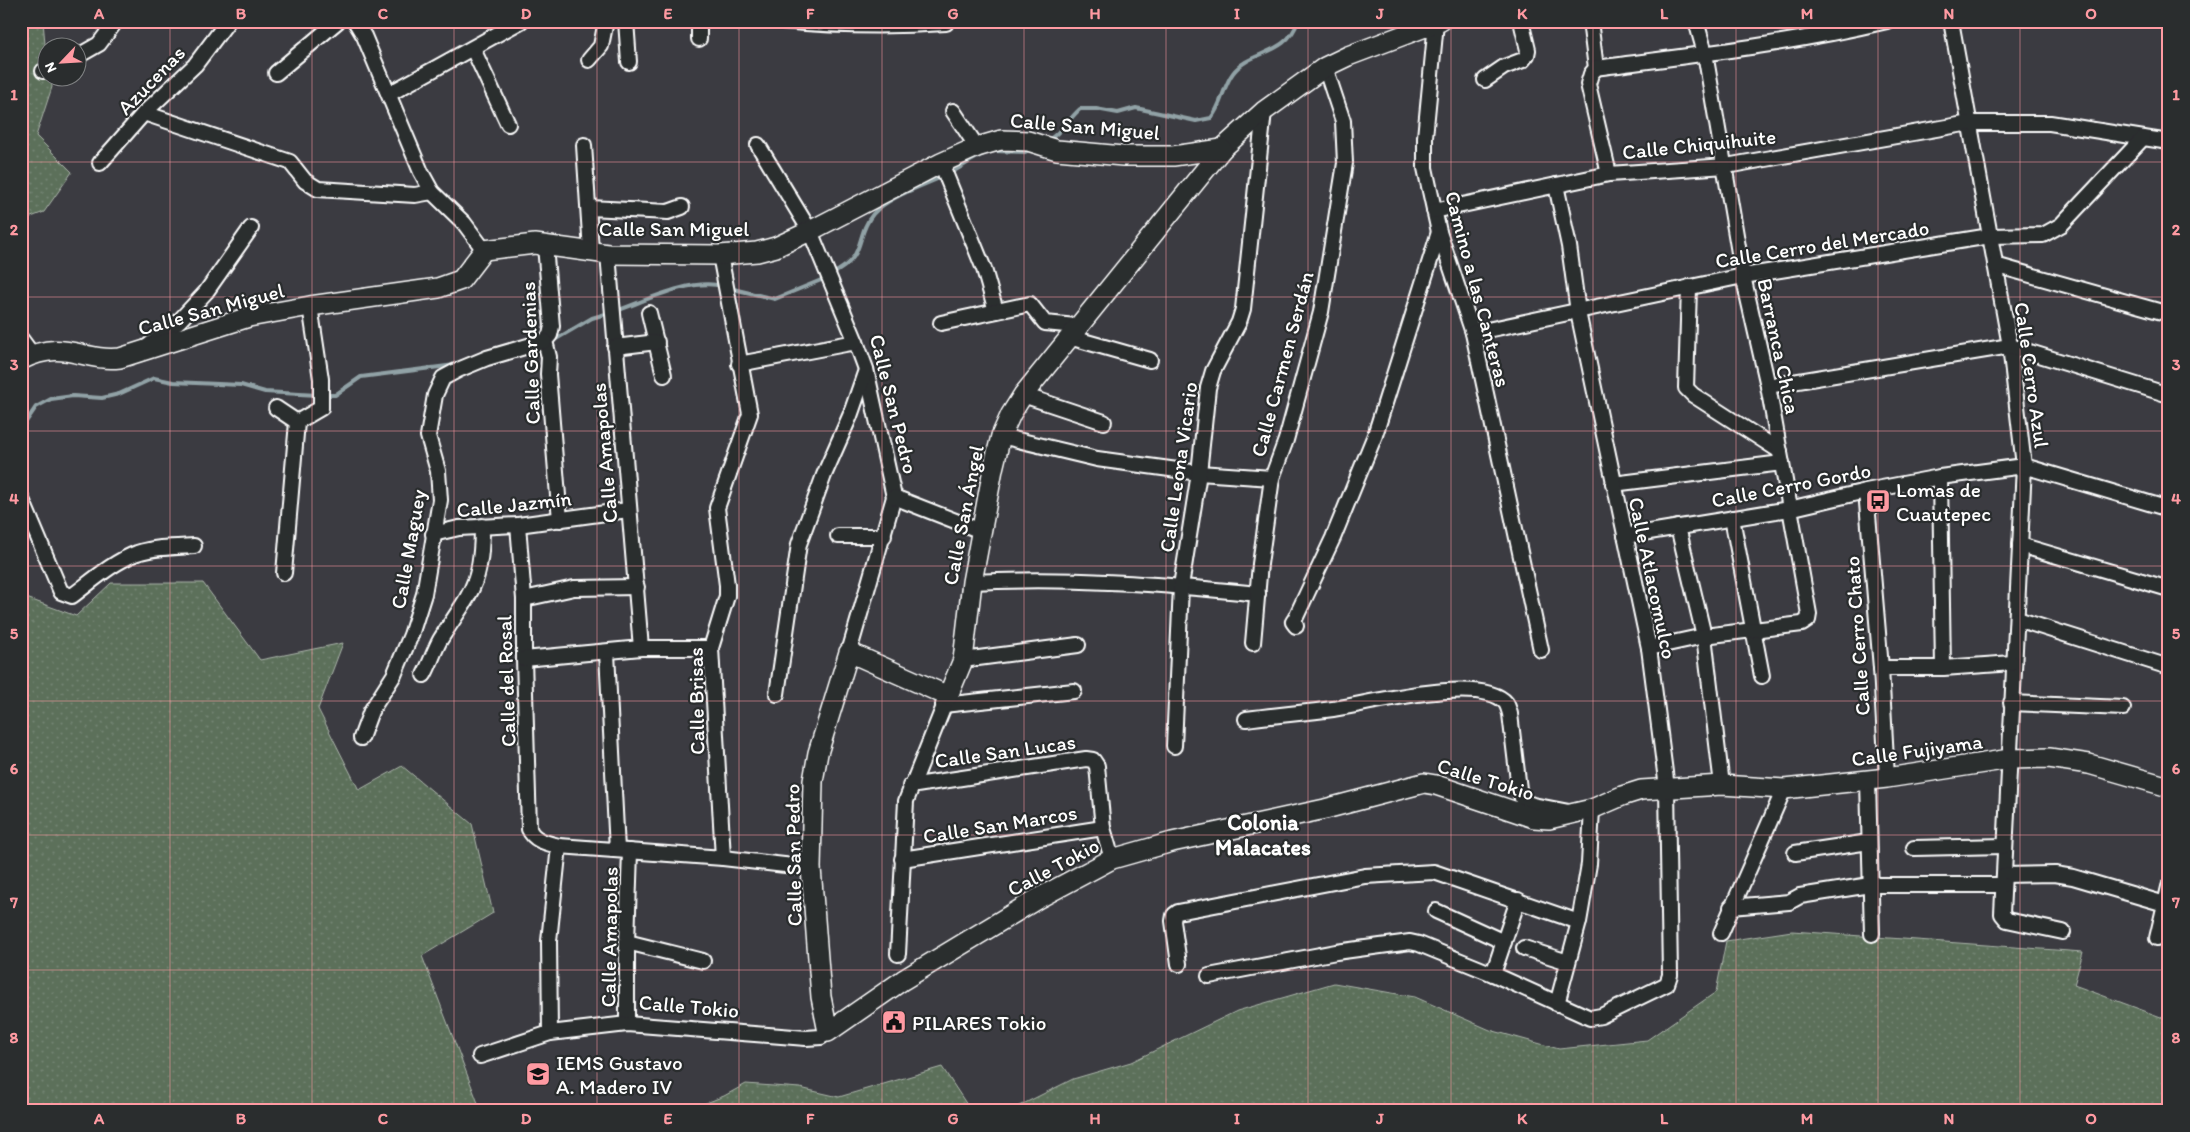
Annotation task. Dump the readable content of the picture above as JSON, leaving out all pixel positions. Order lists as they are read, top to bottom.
{
  "streets": {
    "street": [
      "Azucenas",
      "Calle San Miguel",
      "Calle Chiquihuite",
      "Calle Cerro del Mercado",
      "Camino a las Canteras",
      "Barranca Chica",
      "Calle Gardenias",
      "Calle Carmen Serdán",
      "Calle Cerro Azul",
      "Calle San Pedro",
      "Calle Amapolas",
      "Calle Leona Vicario",
      "Calle Cerro Gordo",
      "Calle Jazmín",
      "Calle San Ángel",
      "Calle Maguey",
      "Calle Atlacomulco",
      "Calle Cerro Chato",
      "Calle del Rosal",
      "Calle Brisas",
      "Calle Fujiyama",
      "Calle San Lucas",
      "Calle Tokio",
      "Calle San Marcos"
    ]
  },
  "crossings": [
    ["Calle San Miguel", "Calle Gardenias"],
    ["Calle San Miguel", "Calle San Pedro"],
    ["Calle San Miguel", "Calle Amapolas"],
    ["Calle San Miguel", "Calle San Ángel"],
    ["Calle San Miguel", "Calle Brisas"],
    ["Calle Chiquihuite", "Calle Cerro del Mercado"],
    ["Calle Chiquihuite", "Camino a las Canteras"],
    ["Calle Chiquihuite", "Barranca Chica"],
    ["Calle Chiquihuite", "Calle Cerro Azul"],
    ["Calle Chiquihuite", "Calle Atlacomulco"],
    ["Calle Cerro del Mercado", "Camino a las Canteras"],
    ["Calle Cerro del Mercado", "Barranca Chica"],
    ["Calle Cerro del Mercado", "Calle Cerro Azul"],
    ["Calle Cerro del Mercado", "Calle Atlacomulco"],
    ["Barranca Chica", "Calle Cerro Gordo"],
    ["Calle Gardenias", "Calle Jazmín"],
    ["Calle Gardenias", "Calle Maguey"],
    ["Calle Cerro Azul", "Calle Cerro Gordo"],
    ["Calle Cerro Azul", "Calle Fujiyama"],
    ["Calle San Pedro", "Calle Tokio"],
    ["Calle Amapolas", "Calle Jazmín"],
    ["Calle Amapolas", "Calle Tokio"],
    ["Calle Cerro Gordo", "Calle Atlacomulco"],
    ["Calle Cerro Gordo", "Calle Cerro Chato"],
    ["Calle Jazmín", "Calle Maguey"],
    ["Calle Jazmín", "Calle del Rosal"],
    ["Calle San Ángel", "Calle San Lucas"],
    ["Calle San Ángel", "Calle San Marcos"],
    ["Calle Atlacomulco", "Calle Fujiyama"],
    ["Calle Atlacomulco", "Calle Tokio"],
    ["Calle Cerro Chato", "Calle Fujiyama"],
    ["Calle Fujiyama", "Calle Tokio"],
    ["Calle San Lucas", "Calle Tokio"],
    ["Calle San Lucas", "Calle San Marcos"]
  ],
  "districts": ["Colonia Malacates"],
  "places": {
    "bus stop": ["Lomas de Cuautepec"],
    "public building": ["PILARES Tokio"],
    "school or university": ["IEMS Gustavo A. Madero IV"]
  },
  "north": "bottom left",
  "grid": {
    "columns": [
      "A",
      "B",
      "C",
      "D",
      "E",
      "F",
      "G",
      "H",
      "I",
      "J",
      "K",
      "L",
      "M",
      "N",
      "O"
    ],
    "rows": [
      "1",
      "2",
      "3",
      "4",
      "5",
      "6",
      "7",
      "8"
    ]
  }
}
